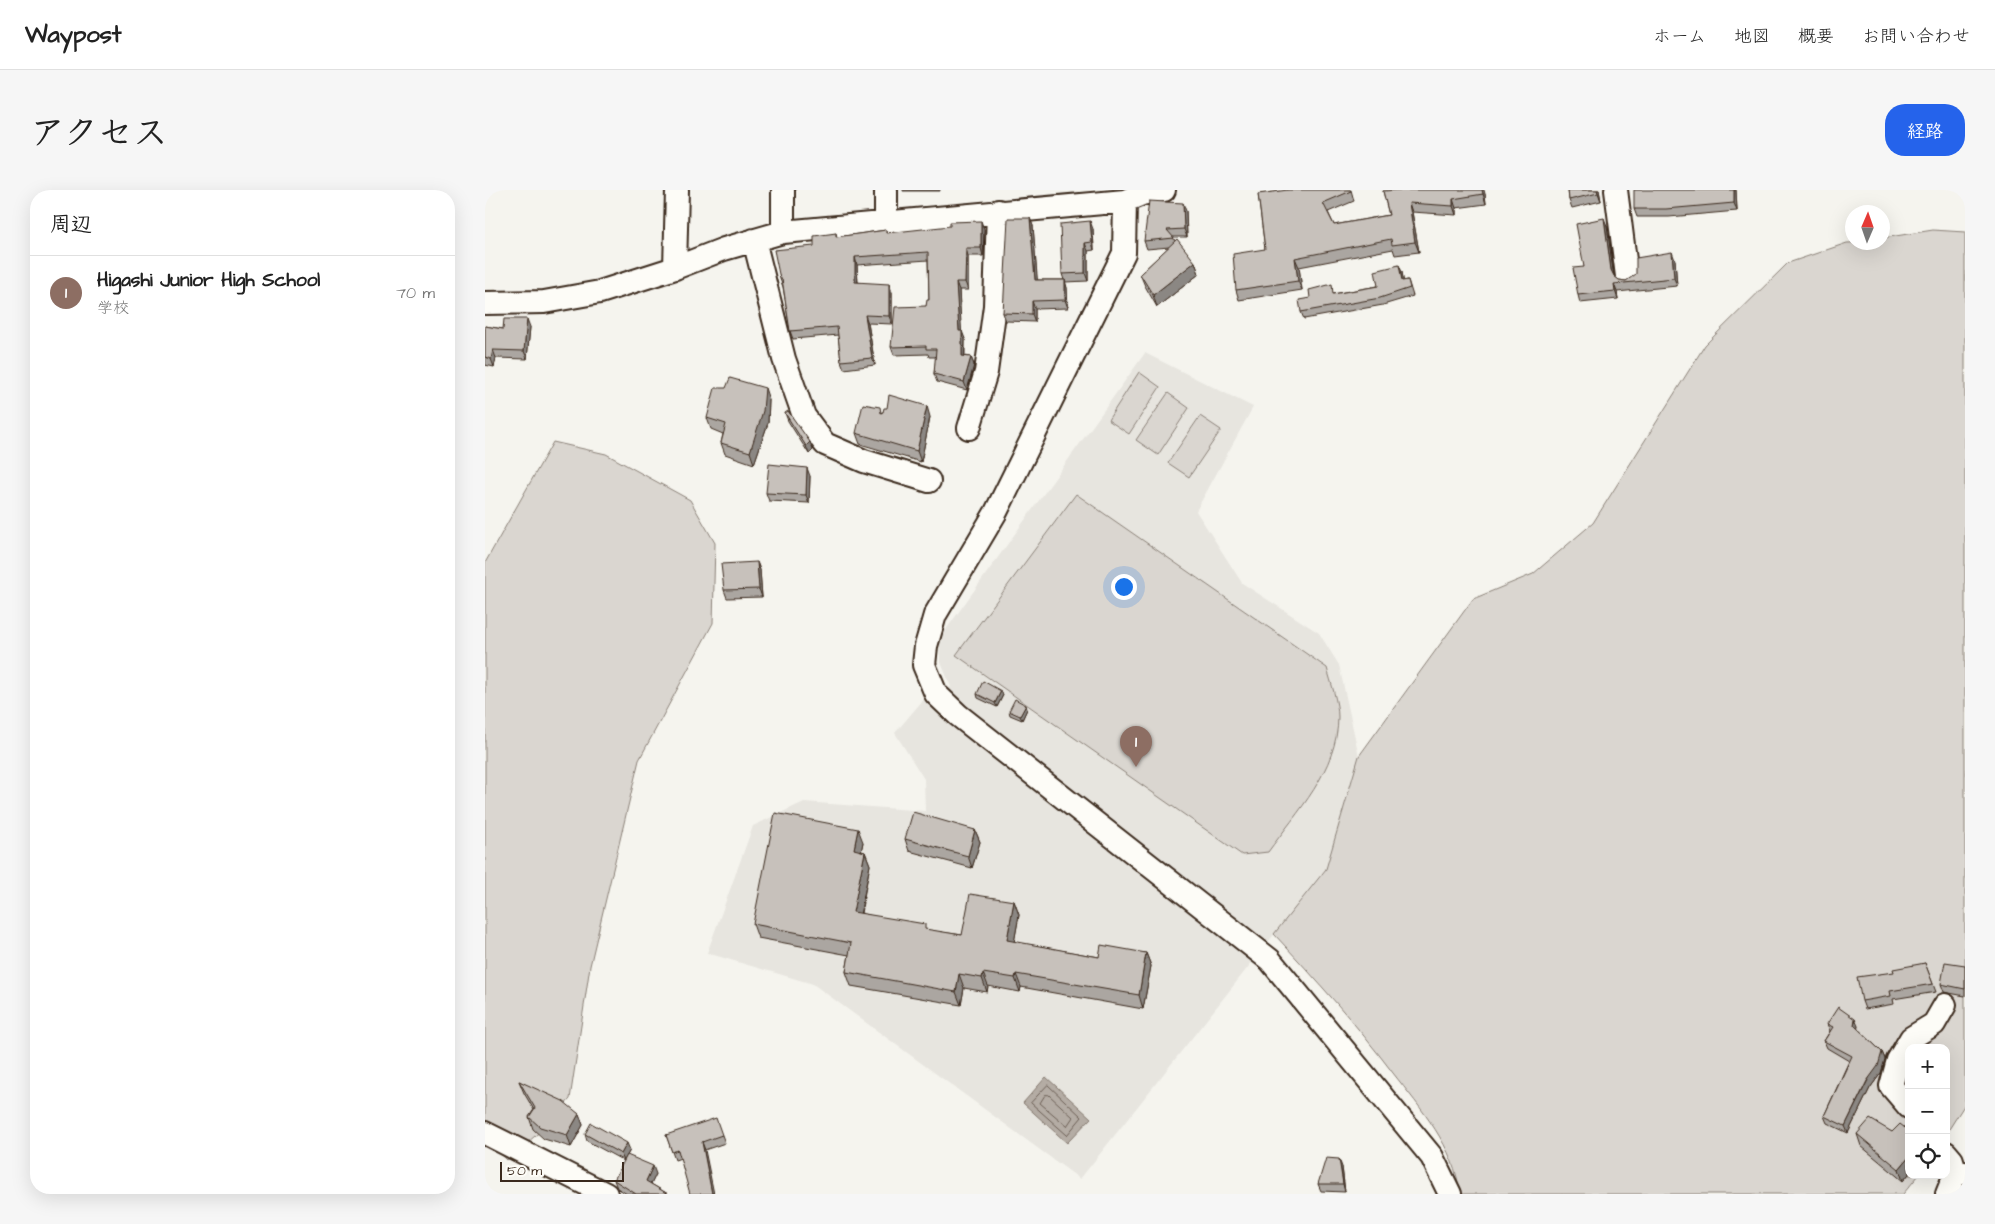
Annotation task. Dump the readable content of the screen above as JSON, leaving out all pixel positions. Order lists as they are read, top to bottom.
{
  "scale_bar": "50 m",
  "north": "top",
  "page": {
    "header": "Waypost",
    "nav": [
      "ホーム",
      "地図",
      "概要",
      "お問い合わせ"
    ],
    "title": "アクセス",
    "buttons": "経路",
    "heading": "周辺",
    "list": [
      {
        "mark": "1",
        "name": "Higashi Junior High School",
        "note": "学校",
        "value": "70 m"
      }
    ],
    "pins": "1",
    "map_buttons": ["+", "−"],
    "scale": "50 m"
  }
}
